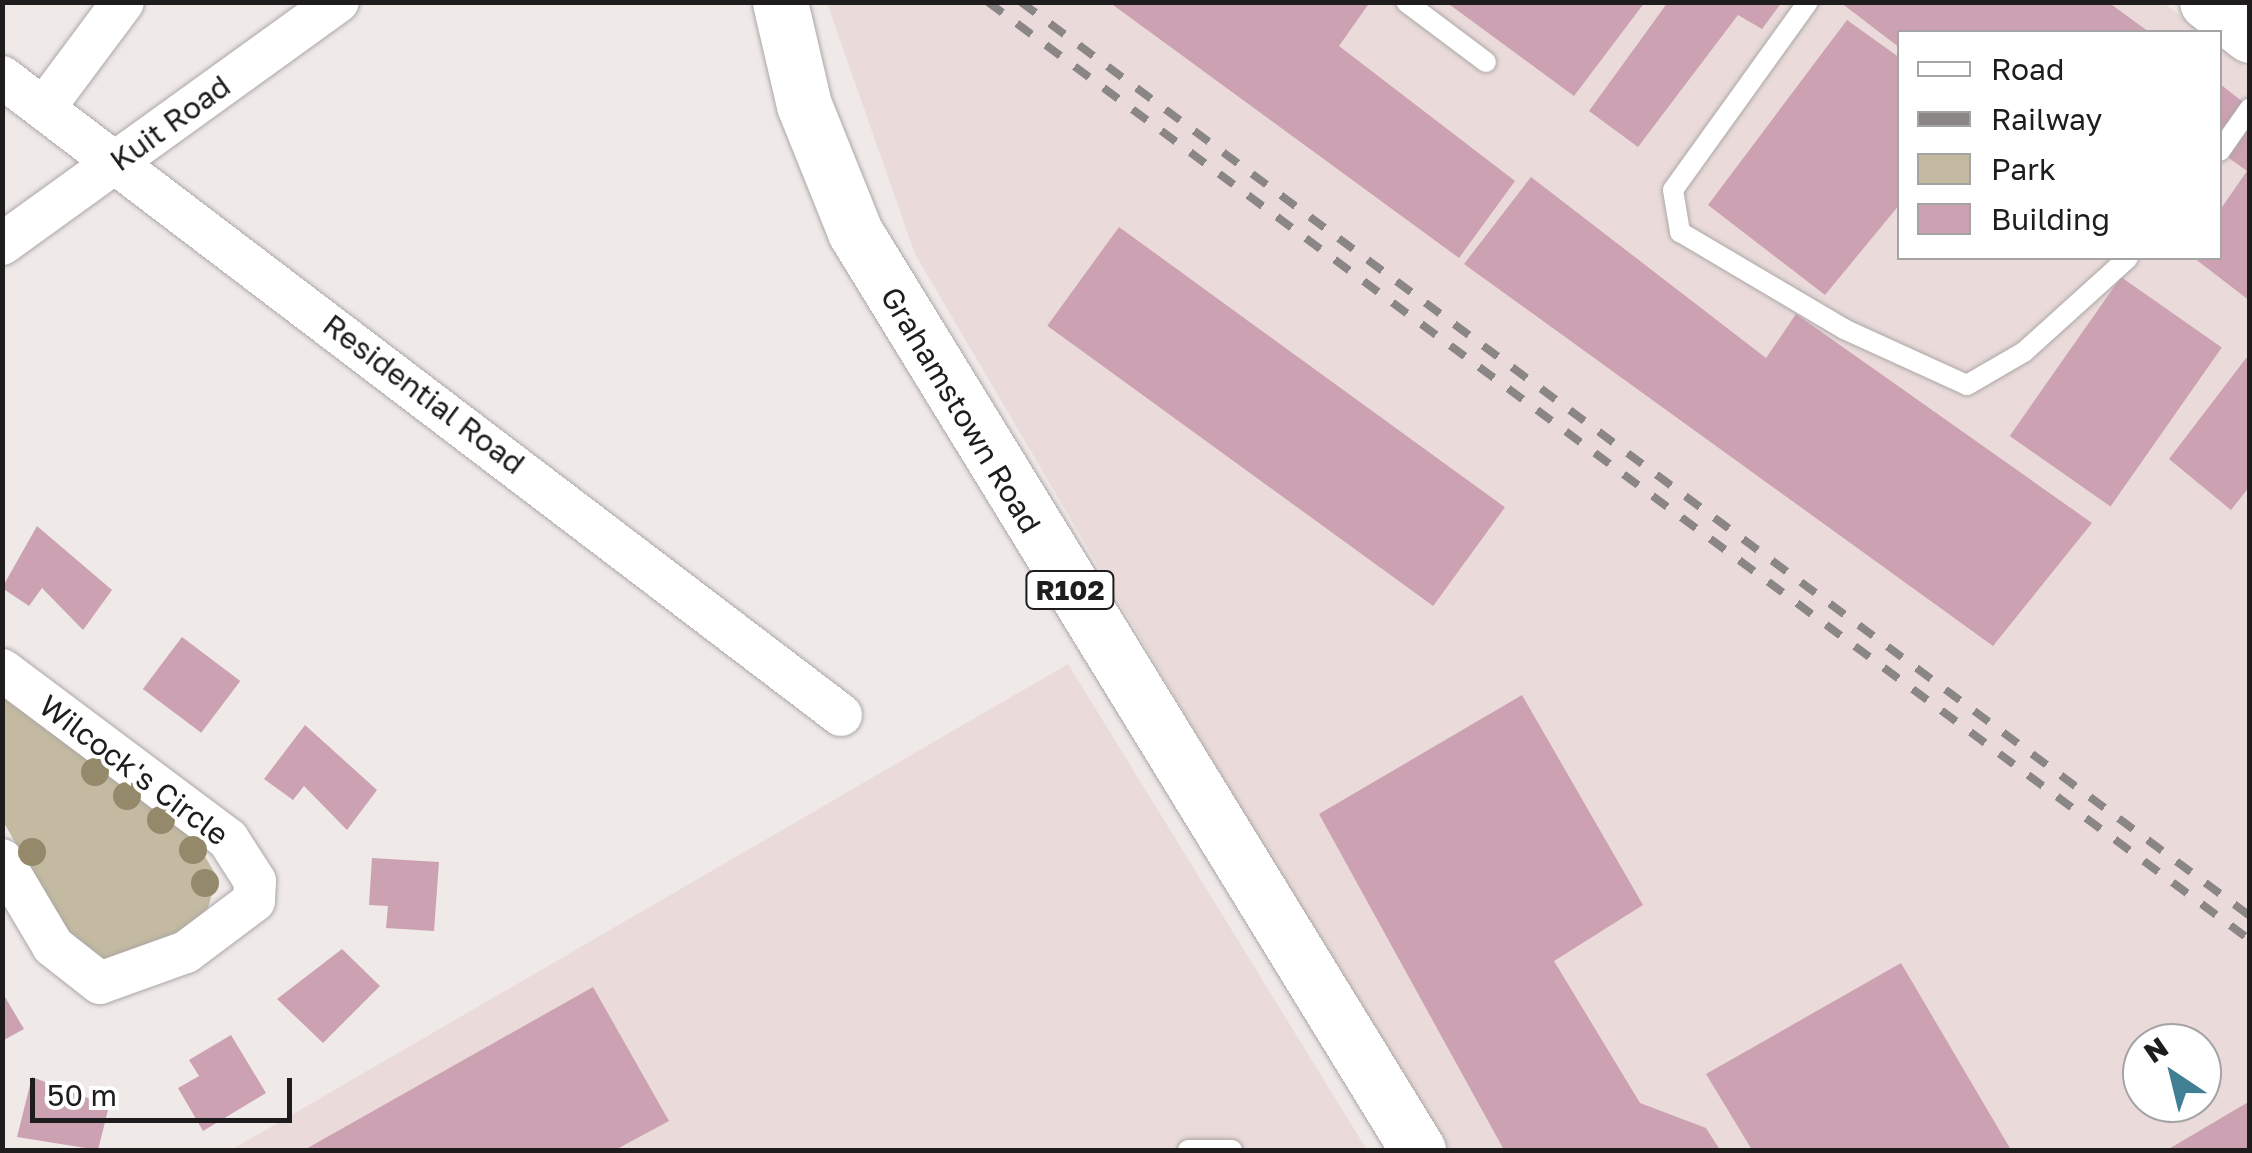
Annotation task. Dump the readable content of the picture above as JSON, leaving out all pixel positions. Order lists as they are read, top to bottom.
{
  "streets": {
    "main road": ["Grahamstown Road", "R102"],
    "street": ["Kuit Road", "Residential Road", "Wilcock's Circle"]
  },
  "crossings": [
    ["Kuit Road", "Residential Road"]
  ],
  "legend": [
    "Road",
    "Railway",
    "Park",
    "Building"
  ],
  "scale_bar": "50 m",
  "north": "top left"
}
